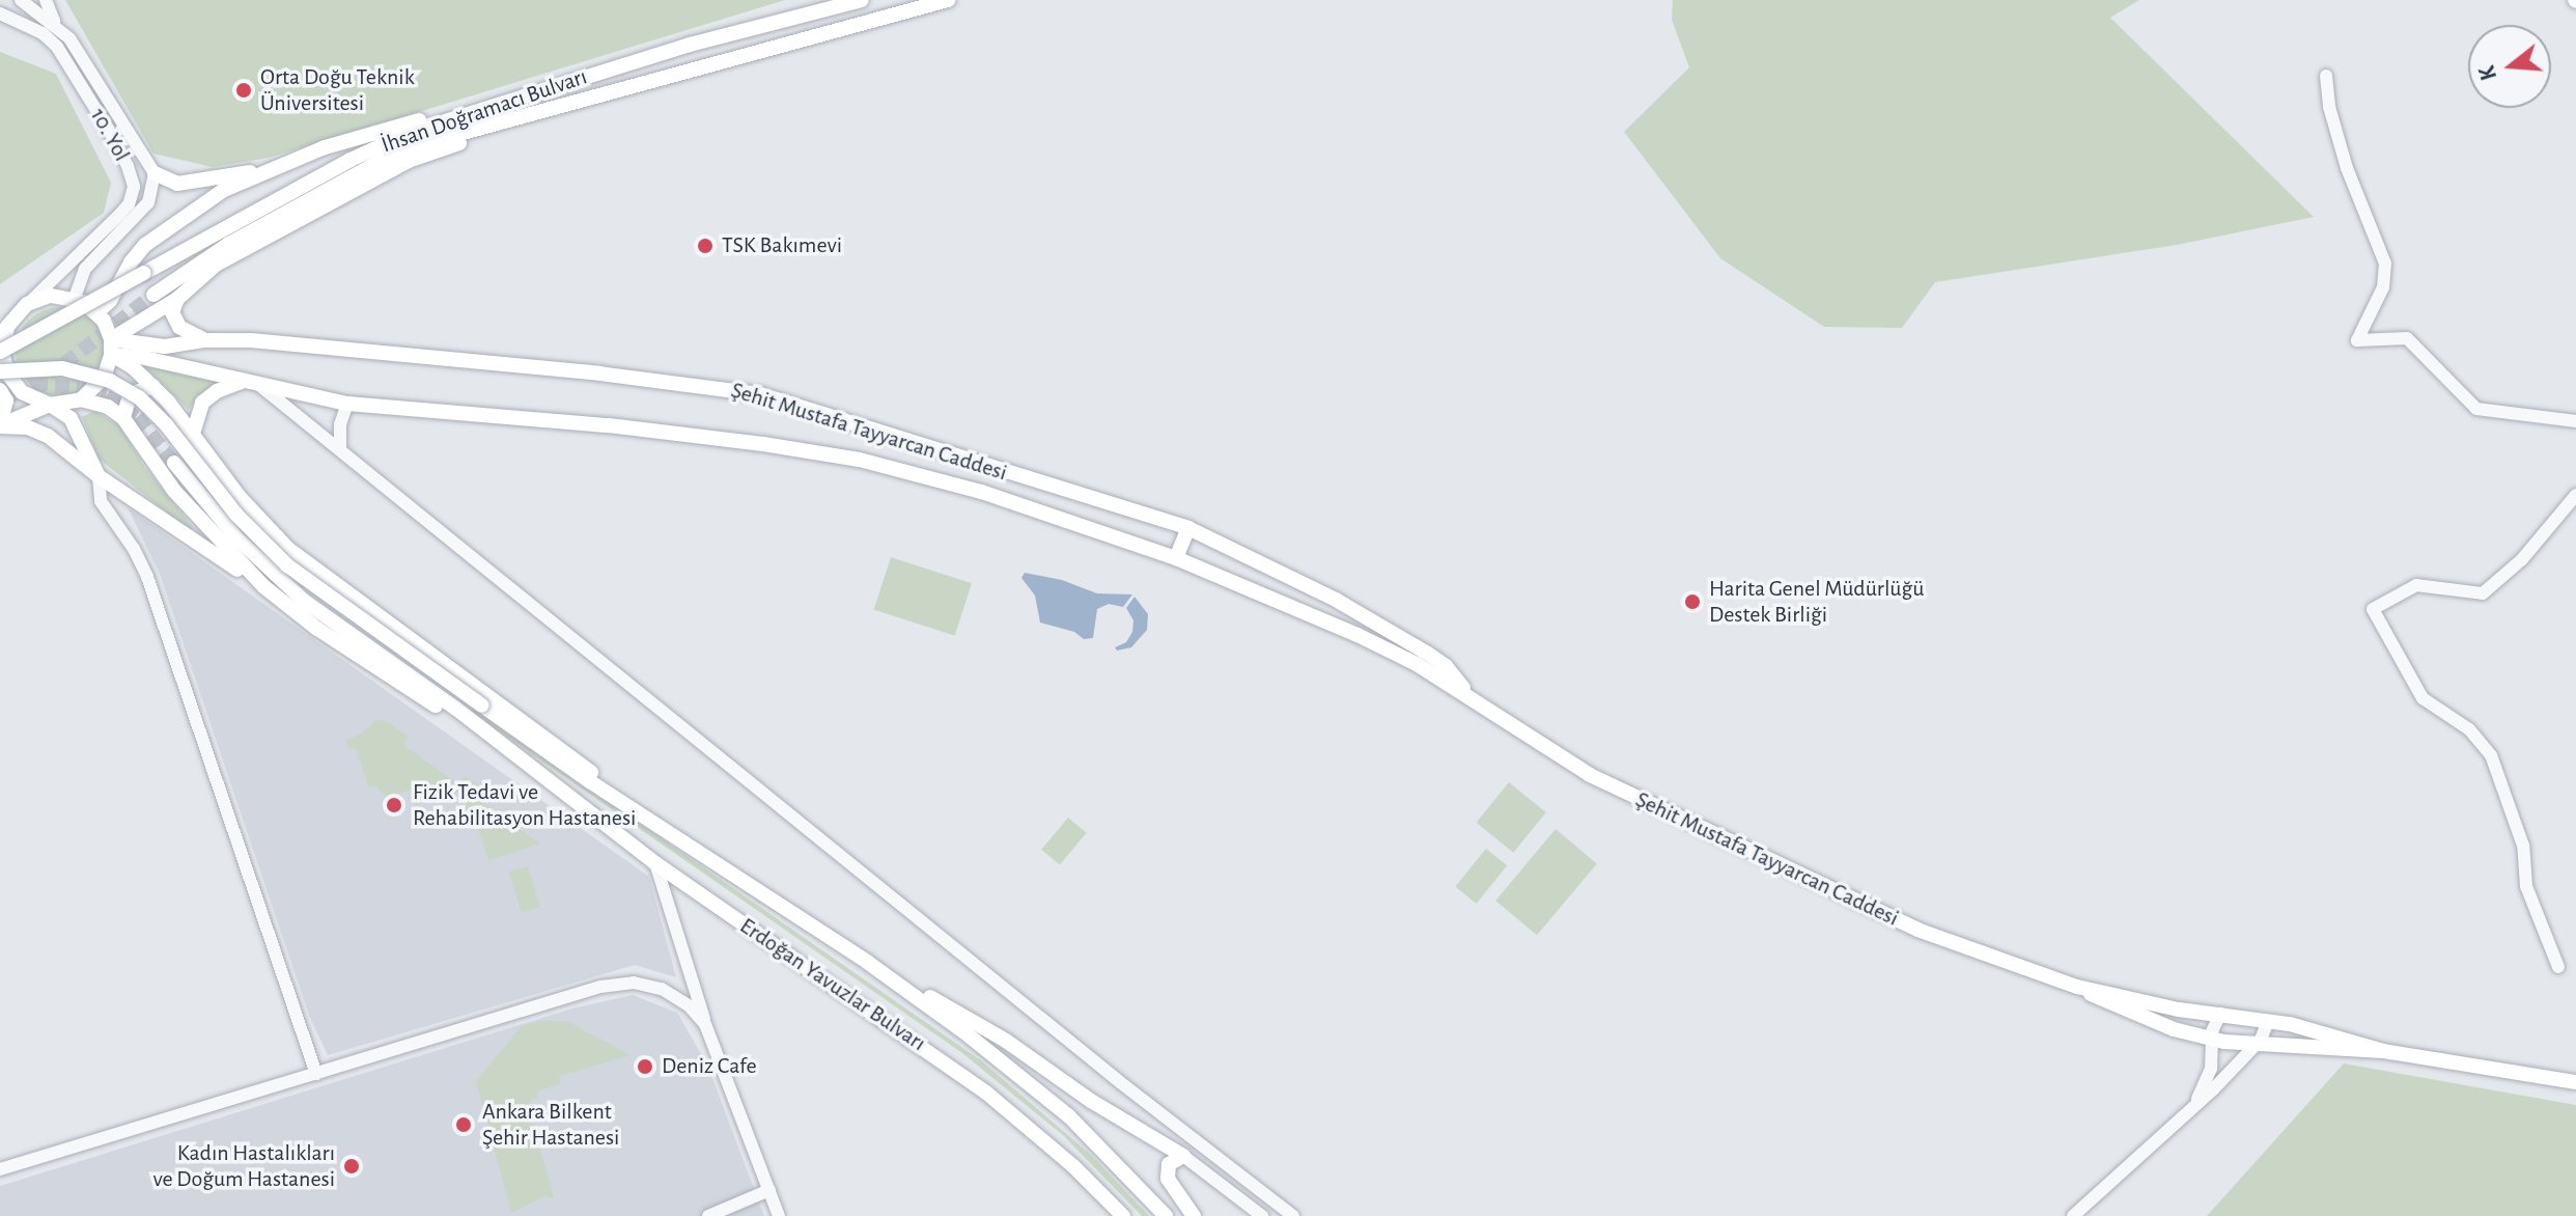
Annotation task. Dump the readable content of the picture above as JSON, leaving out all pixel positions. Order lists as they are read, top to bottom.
{
  "streets": {
    "main road": ["İhsan Doğramacı Bulvarı", "Şehit Mustafa Tayyarcan Caddesi", "Erdoğan Yavuzlar Bulvarı"],
    "street": ["10. Yol"]
  },
  "crossings": [
    ["İhsan Doğramacı Bulvarı", "Erdoğan Yavuzlar Bulvarı"],
    ["Şehit Mustafa Tayyarcan Caddesi", "Erdoğan Yavuzlar Bulvarı"]
  ],
  "places": [
    "Orta Doğu Teknik Üniversitesi",
    "TSK Bakımevi",
    "Harita Genel Müdürlüğü Destek Birliği",
    "Fizik Tedavi ve Rehabilitasyon Hastanesi",
    "Deniz Cafe",
    "Ankara Bilkent Şehir Hastanesi",
    "Kadın Hastalıkları ve Doğum Hastanesi"
  ],
  "north": "left"
}
